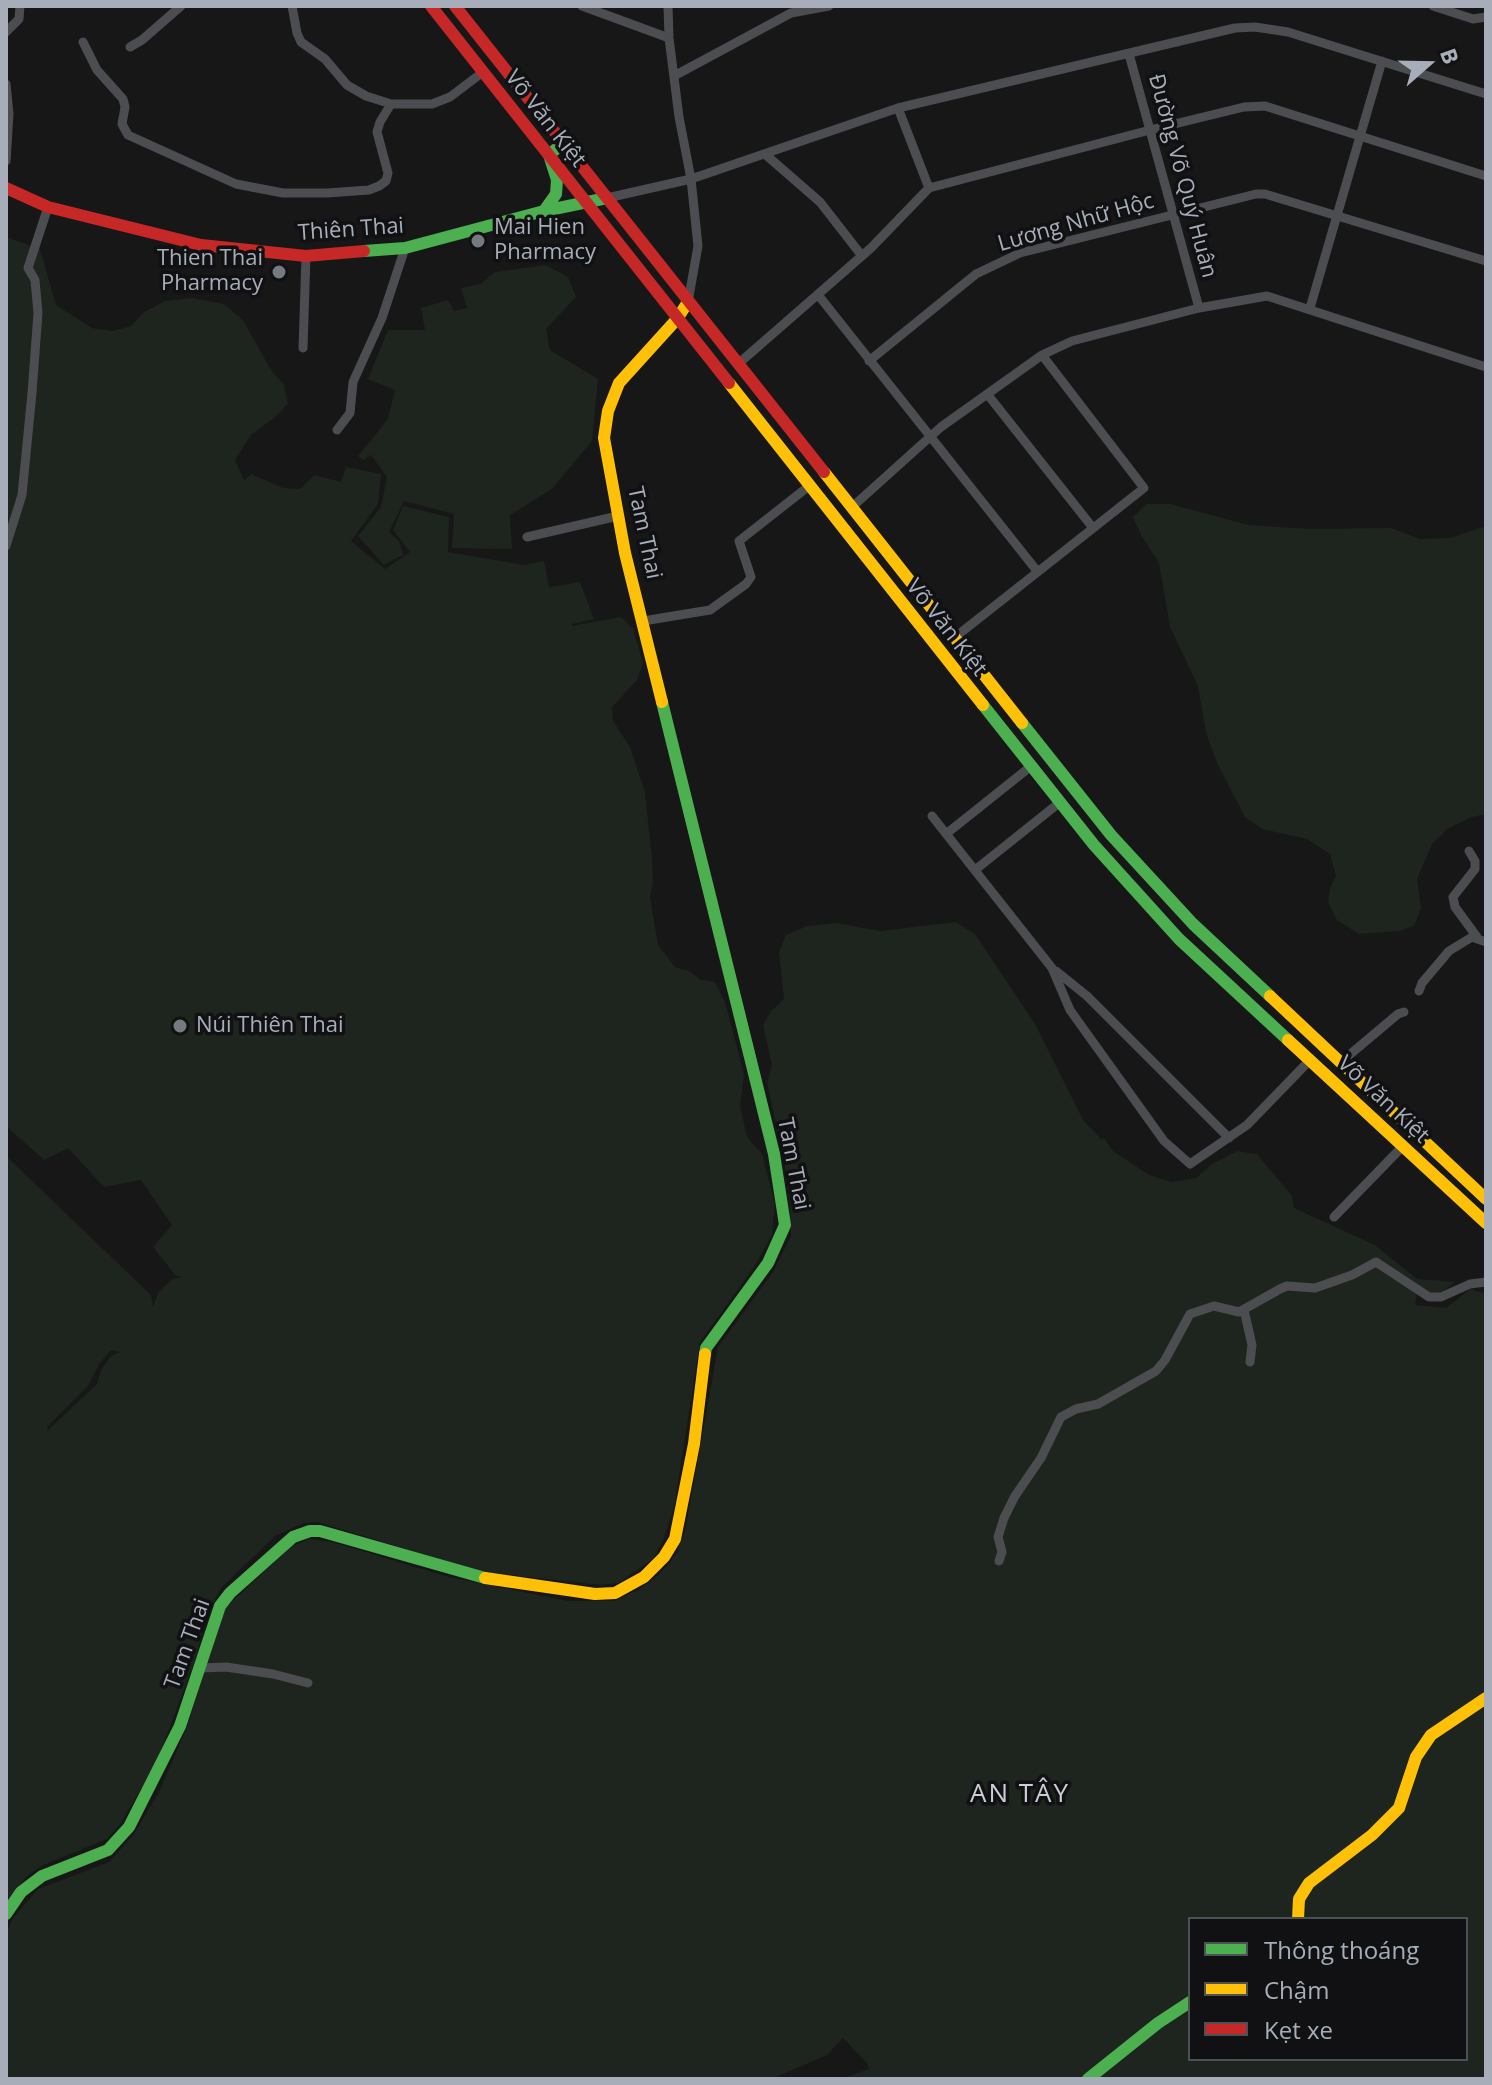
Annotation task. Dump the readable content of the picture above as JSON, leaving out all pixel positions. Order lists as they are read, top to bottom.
{
  "streets": {
    "street": [
      "Võ Văn Kiệt",
      "Đường Võ Quý Huân",
      "Lương Nhữ Hộc",
      "Thiên Thai",
      "Tam Thai"
    ]
  },
  "crossings": [
    ["Võ Văn Kiệt", "Thiên Thai"],
    ["Võ Văn Kiệt", "Tam Thai"],
    ["Đường Võ Quý Huân", "Lương Nhữ Hộc"]
  ],
  "districts": ["AN TÂY"],
  "places": ["Mai Hien Pharmacy", "Thien Thai Pharmacy", "Núi Thiên Thai"],
  "legend": ["Thông thoáng", "Chậm", "Kẹt xe"],
  "north": "right"
}
